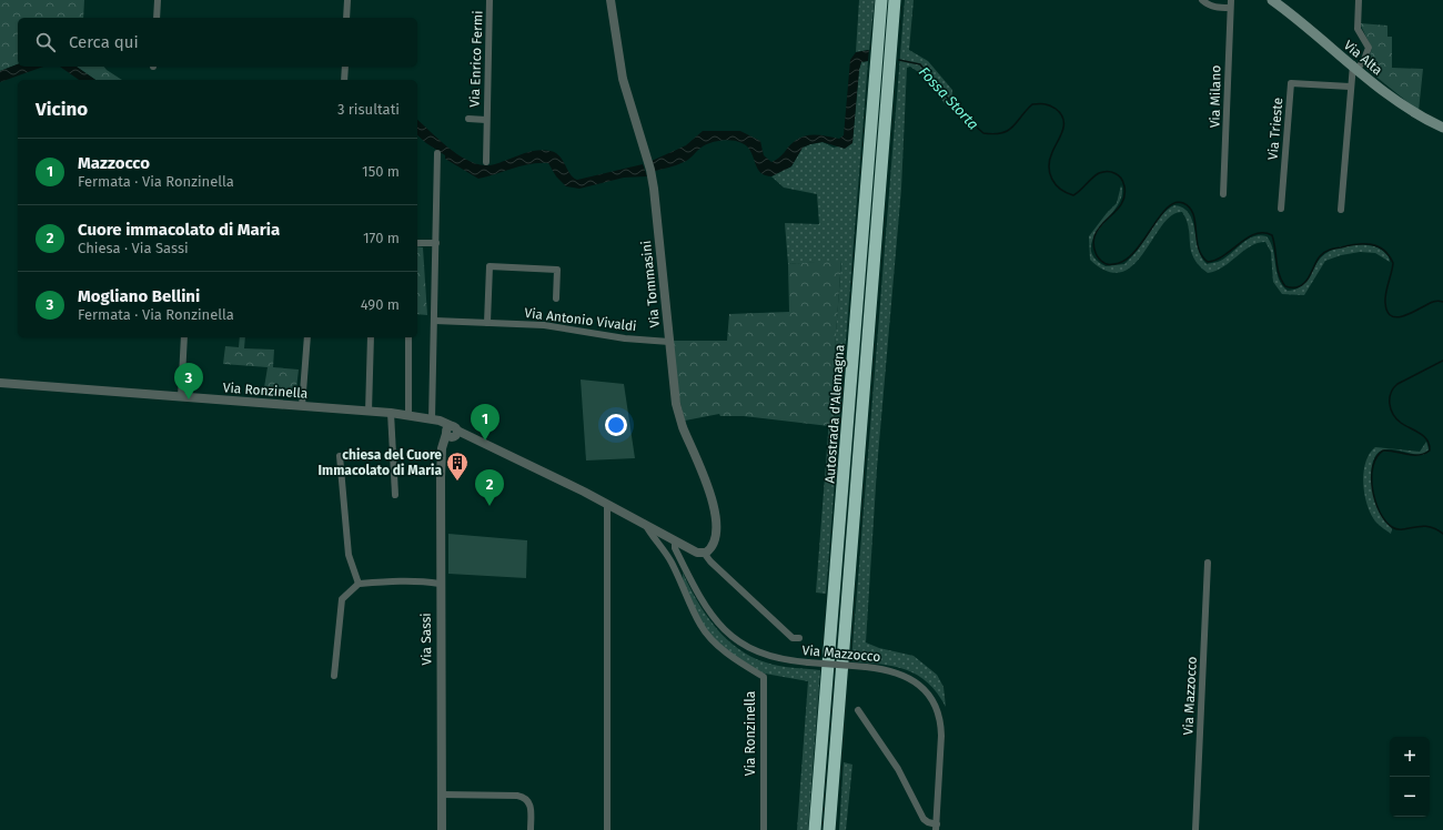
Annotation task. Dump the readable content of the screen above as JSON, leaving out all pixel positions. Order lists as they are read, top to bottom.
{
  "streets": {
    "highway": ["Autostrada d'Alemagna"],
    "main road": ["Via Alta"],
    "street": [
      "Via Enrico Fermi",
      "Via Milano",
      "Via Trieste",
      "Via Tommasini",
      "Via Antonio Vivaldi",
      "Via Ronzinella",
      "Via Sassi",
      "Via Mazzocco"
    ]
  },
  "crossings": [
    ["Via Tommasini", "Via Antonio Vivaldi"],
    ["Via Tommasini", "Via Ronzinella"],
    ["Via Ronzinella", "Via Sassi"],
    ["Via Ronzinella", "Via Mazzocco"]
  ],
  "water": ["Fossa Storta"],
  "places": {
    "building": ["chiesa del Cuore Immacolato di Maria"]
  },
  "page": {
    "search": "Cerca qui",
    "heading": ["Vicino", "3 risultati"],
    "list": [
      {
        "mark": "1",
        "name": "Mazzocco",
        "note": "Fermata · Via Ronzinella",
        "value": "150 m"
      },
      {
        "mark": "2",
        "name": "Cuore immacolato di Maria",
        "note": "Chiesa · Via Sassi",
        "value": "170 m"
      },
      {
        "mark": "3",
        "name": "Mogliano Bellini",
        "note": "Fermata · Via Ronzinella",
        "value": "490 m"
      }
    ],
    "pins": ["3", "1", "2"],
    "map_buttons": ["+", "−"]
  }
}
